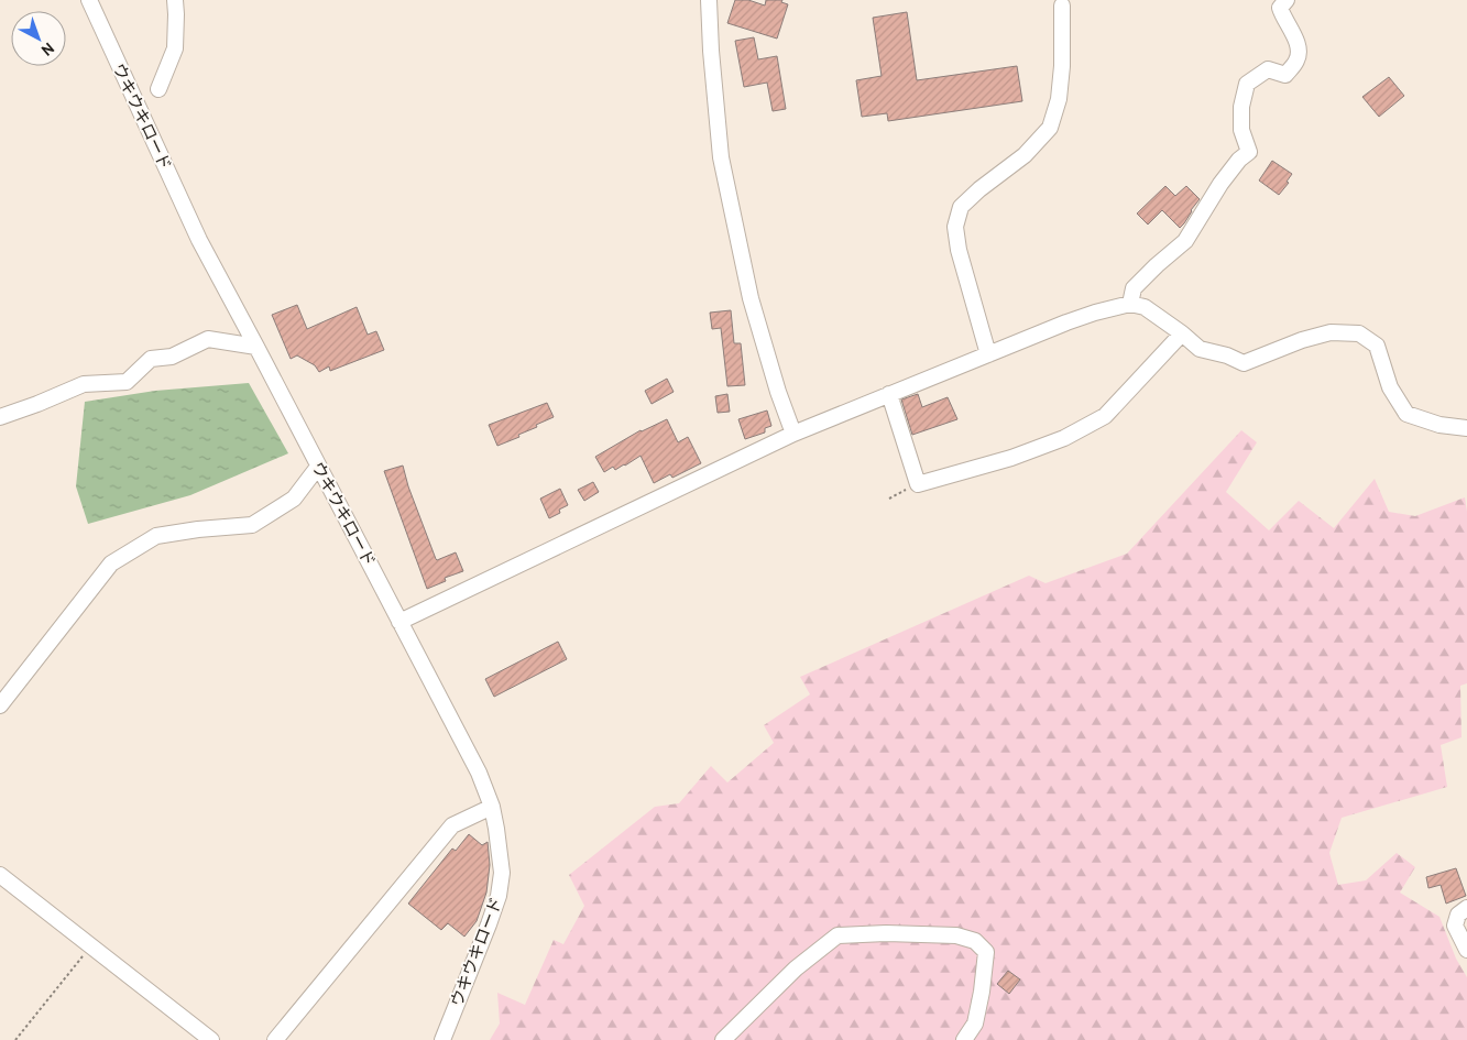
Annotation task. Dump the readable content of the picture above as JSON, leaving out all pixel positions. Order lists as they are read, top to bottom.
{
  "streets": {
    "street": ["ウキウキロード"]
  },
  "north": "bottom right"
}
